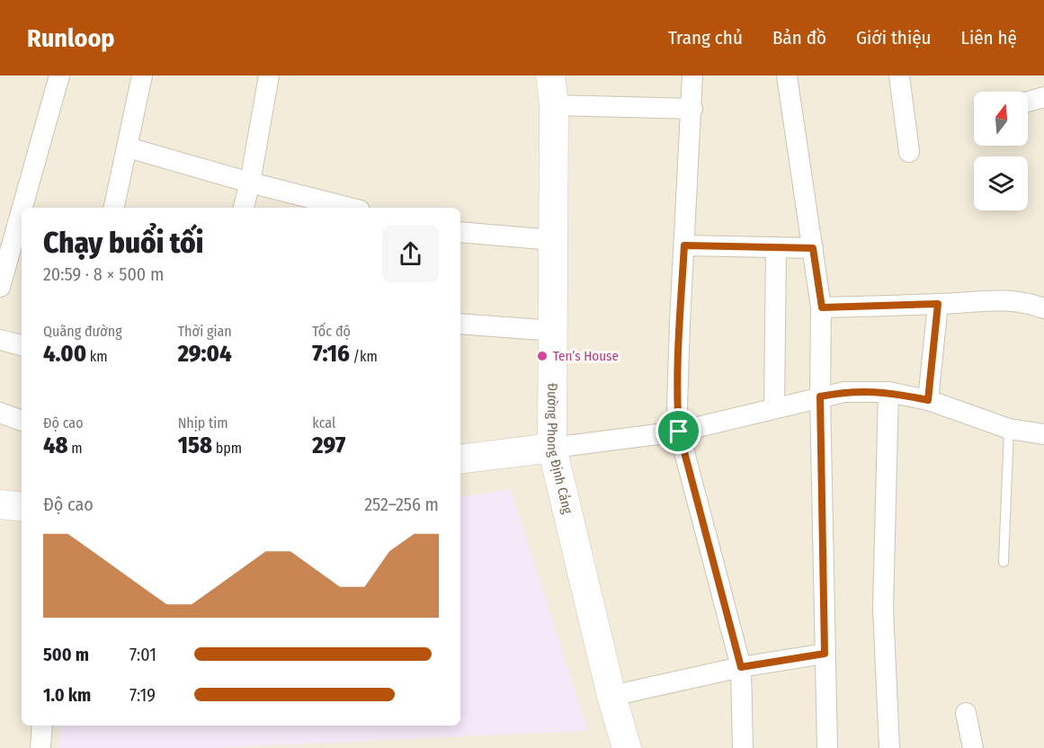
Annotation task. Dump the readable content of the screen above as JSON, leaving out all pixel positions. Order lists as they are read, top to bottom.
{
  "streets": {
    "street": ["Đường Phong Định Cảng"]
  },
  "places": ["Ten’s House"],
  "north": "top",
  "page": {
    "header": "Runloop",
    "nav": [
      "Trang chủ",
      "Bản đồ",
      "Giới thiệu",
      "Liên hệ"
    ],
    "heading": ["Chạy buổi tối", "20:59 · 8 × 500 m"],
    "stats": [
      ["Quãng đường", "4.00 km"],
      ["Thời gian", "29:04"],
      ["Tốc độ", "7:16 /km"],
      ["Độ cao", "48 m"],
      ["Nhịp tim", "158 bpm"],
      ["kcal", "297"]
    ],
    "chart": ["Độ cao", "252–256 m"],
    "list": [
      {
        "name": "500 m",
        "note": "7:01"
      },
      {
        "name": "1.0 km",
        "note": "7:19"
      }
    ]
  }
}
